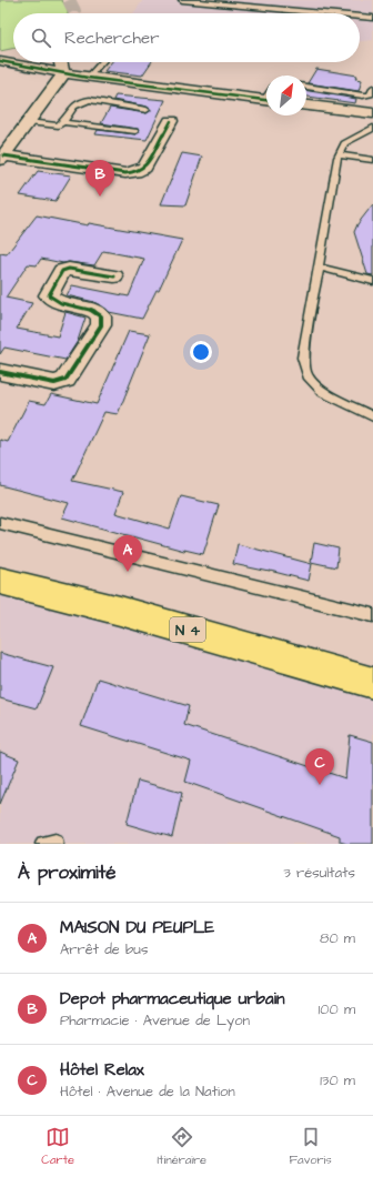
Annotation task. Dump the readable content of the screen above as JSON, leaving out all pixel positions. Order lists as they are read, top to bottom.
{
  "streets": {
    "highway": ["N 4"]
  },
  "north": "top right",
  "page": {
    "search": "Rechercher",
    "pins": ["B", "A", "C"],
    "heading": ["À proximité", "3 résultats"],
    "list": [
      {
        "mark": "A",
        "name": "MAISON DU PEUPLE",
        "note": "Arrêt de bus",
        "value": "80 m"
      },
      {
        "mark": "B",
        "name": "Depot pharmaceutique urbain",
        "note": "Pharmacie · Avenue de Lyon",
        "value": "100 m"
      },
      {
        "mark": "C",
        "name": "Hôtel Relax",
        "note": "Hôtel · Avenue de la Nation",
        "value": "130 m"
      }
    ],
    "nav": ["Carte", "Itinéraire", "Favoris"]
  }
}
